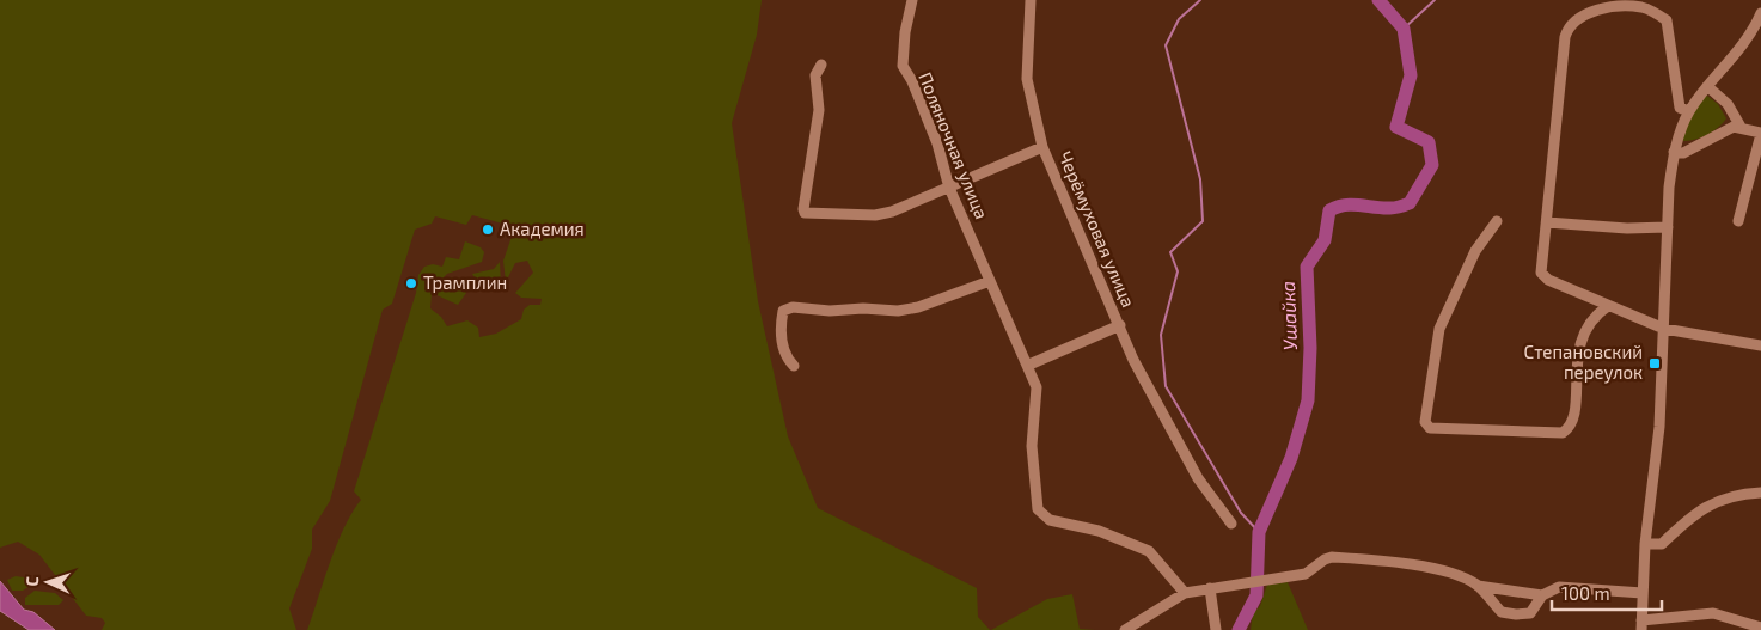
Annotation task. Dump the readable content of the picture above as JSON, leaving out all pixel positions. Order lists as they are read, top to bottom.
{
  "streets": {
    "street": ["Поляночная улица", "Черёмуховая улица"]
  },
  "water": ["Ушайка"],
  "places": {
    "other": ["Академия", "Трамплин"],
    "transit": ["Степановский переулок"]
  },
  "scale_bar": "100 m",
  "north": "left"
}
